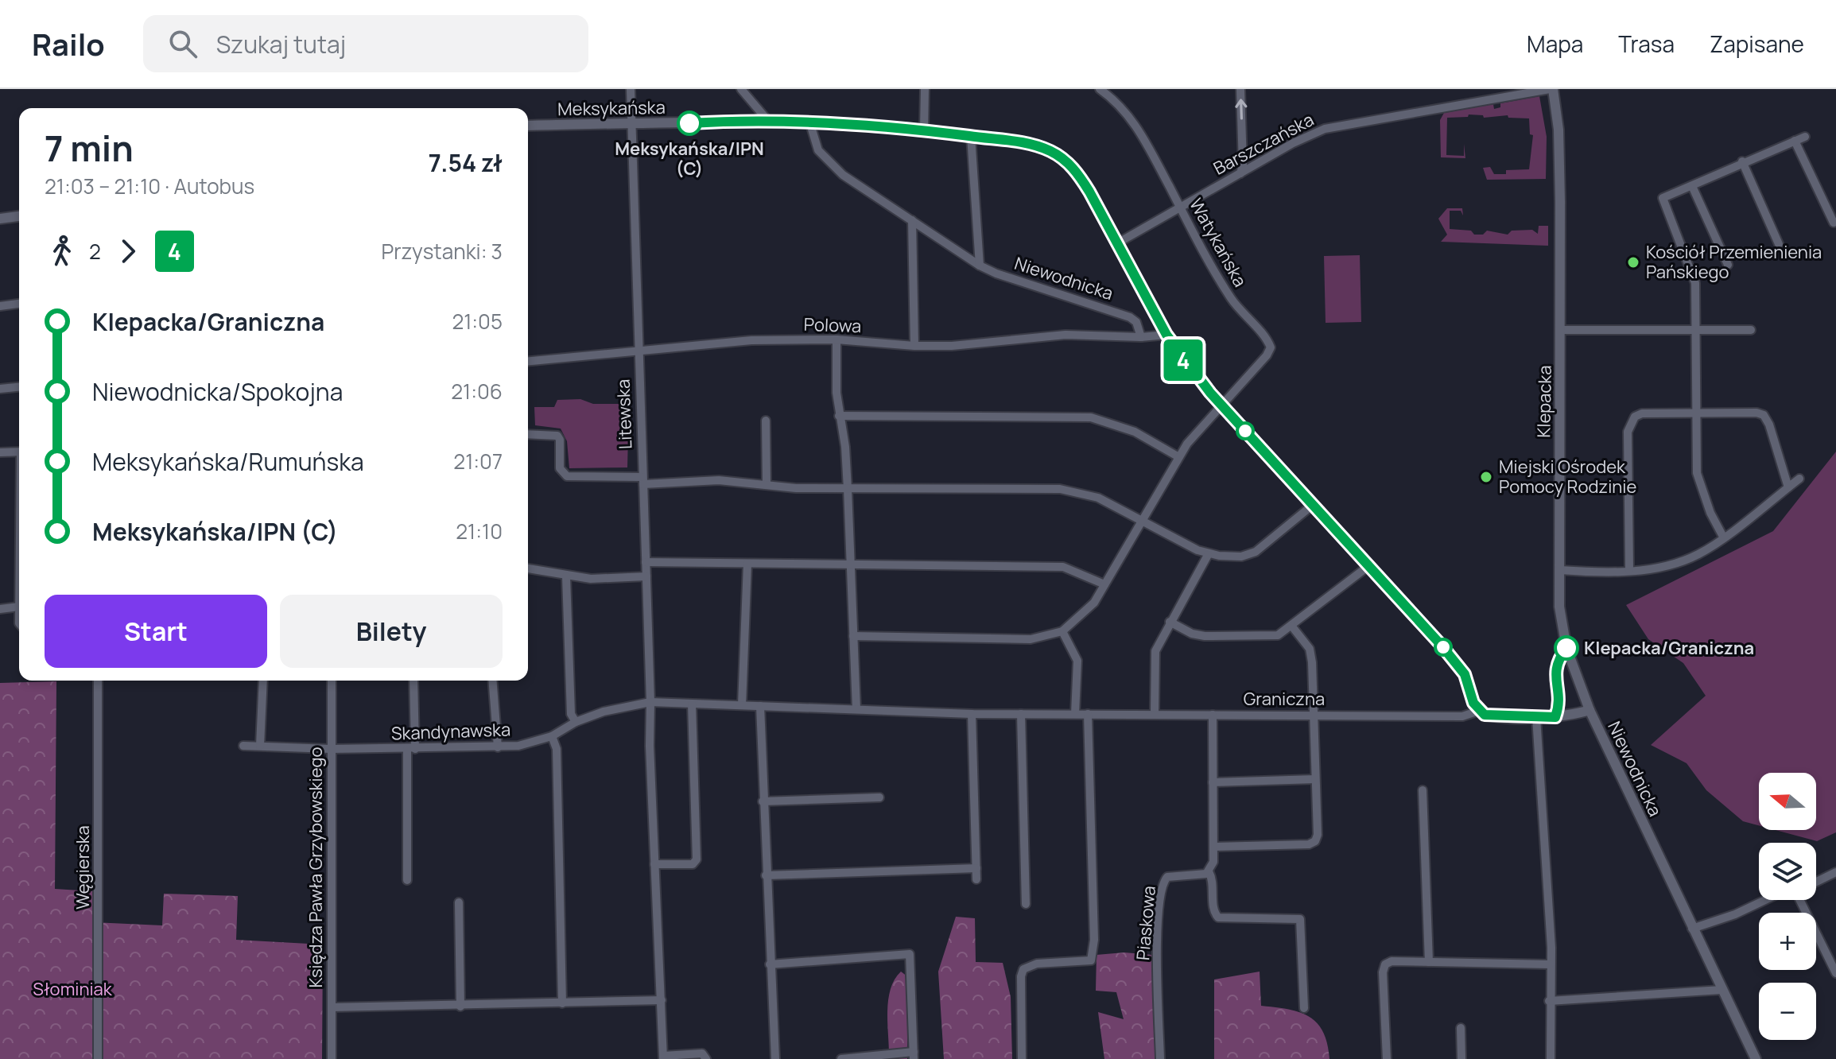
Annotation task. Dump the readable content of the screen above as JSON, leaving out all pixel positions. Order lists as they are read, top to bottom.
{
  "streets": {
    "street": [
      "Meksykańska",
      "Barszczańska",
      "Watykańska",
      "Niewodnicka",
      "Polowa",
      "Klepacka",
      "Litewska",
      "Graniczna",
      "Skandynawska",
      "Węgierska",
      "Księdza Pawła Grzybowskiego",
      "Piaskowa"
    ]
  },
  "crossings": [
    ["Meksykańska", "Barszczańska"],
    ["Meksykańska", "Niewodnicka"],
    ["Meksykańska", "Litewska"],
    ["Barszczańska", "Watykańska"],
    ["Barszczańska", "Klepacka"],
    ["Niewodnicka", "Polowa"],
    ["Niewodnicka", "Klepacka"],
    ["Niewodnicka", "Graniczna"],
    ["Polowa", "Litewska"],
    ["Litewska", "Skandynawska"],
    ["Graniczna", "Skandynawska"],
    ["Skandynawska", "Księdza Pawła Grzybowskiego"]
  ],
  "parks": ["Słominiak"],
  "places": [
    "Meksykańska/IPN (C)",
    "Kościół Przemienienia Pańskiego",
    "Miejski Ośrodek Pomocy Rodzinie",
    "Klepacka/Graniczna"
  ],
  "lines": ["bus line 4"],
  "north": "left",
  "page": {
    "header": "Railo",
    "search": "Szukaj tutaj",
    "nav": ["Mapa", "Trasa", "Zapisane"],
    "on_map": "4",
    "heading": ["7 min", "21:03 – 21:10 · Autobus", "7.54 zł"],
    "legs": ["2", "4", "Przystanki: 3"],
    "list": [
      {
        "name": "Klepacka/Graniczna",
        "value": "21:05"
      },
      {
        "name": "Niewodnicka/Spokojna",
        "value": "21:06"
      },
      {
        "name": "Meksykańska/Rumuńska",
        "value": "21:07"
      },
      {
        "name": "Meksykańska/IPN (C)",
        "value": "21:10"
      }
    ],
    "buttons": ["Start", "Bilety"],
    "map_buttons": ["+", "−"]
  }
}
